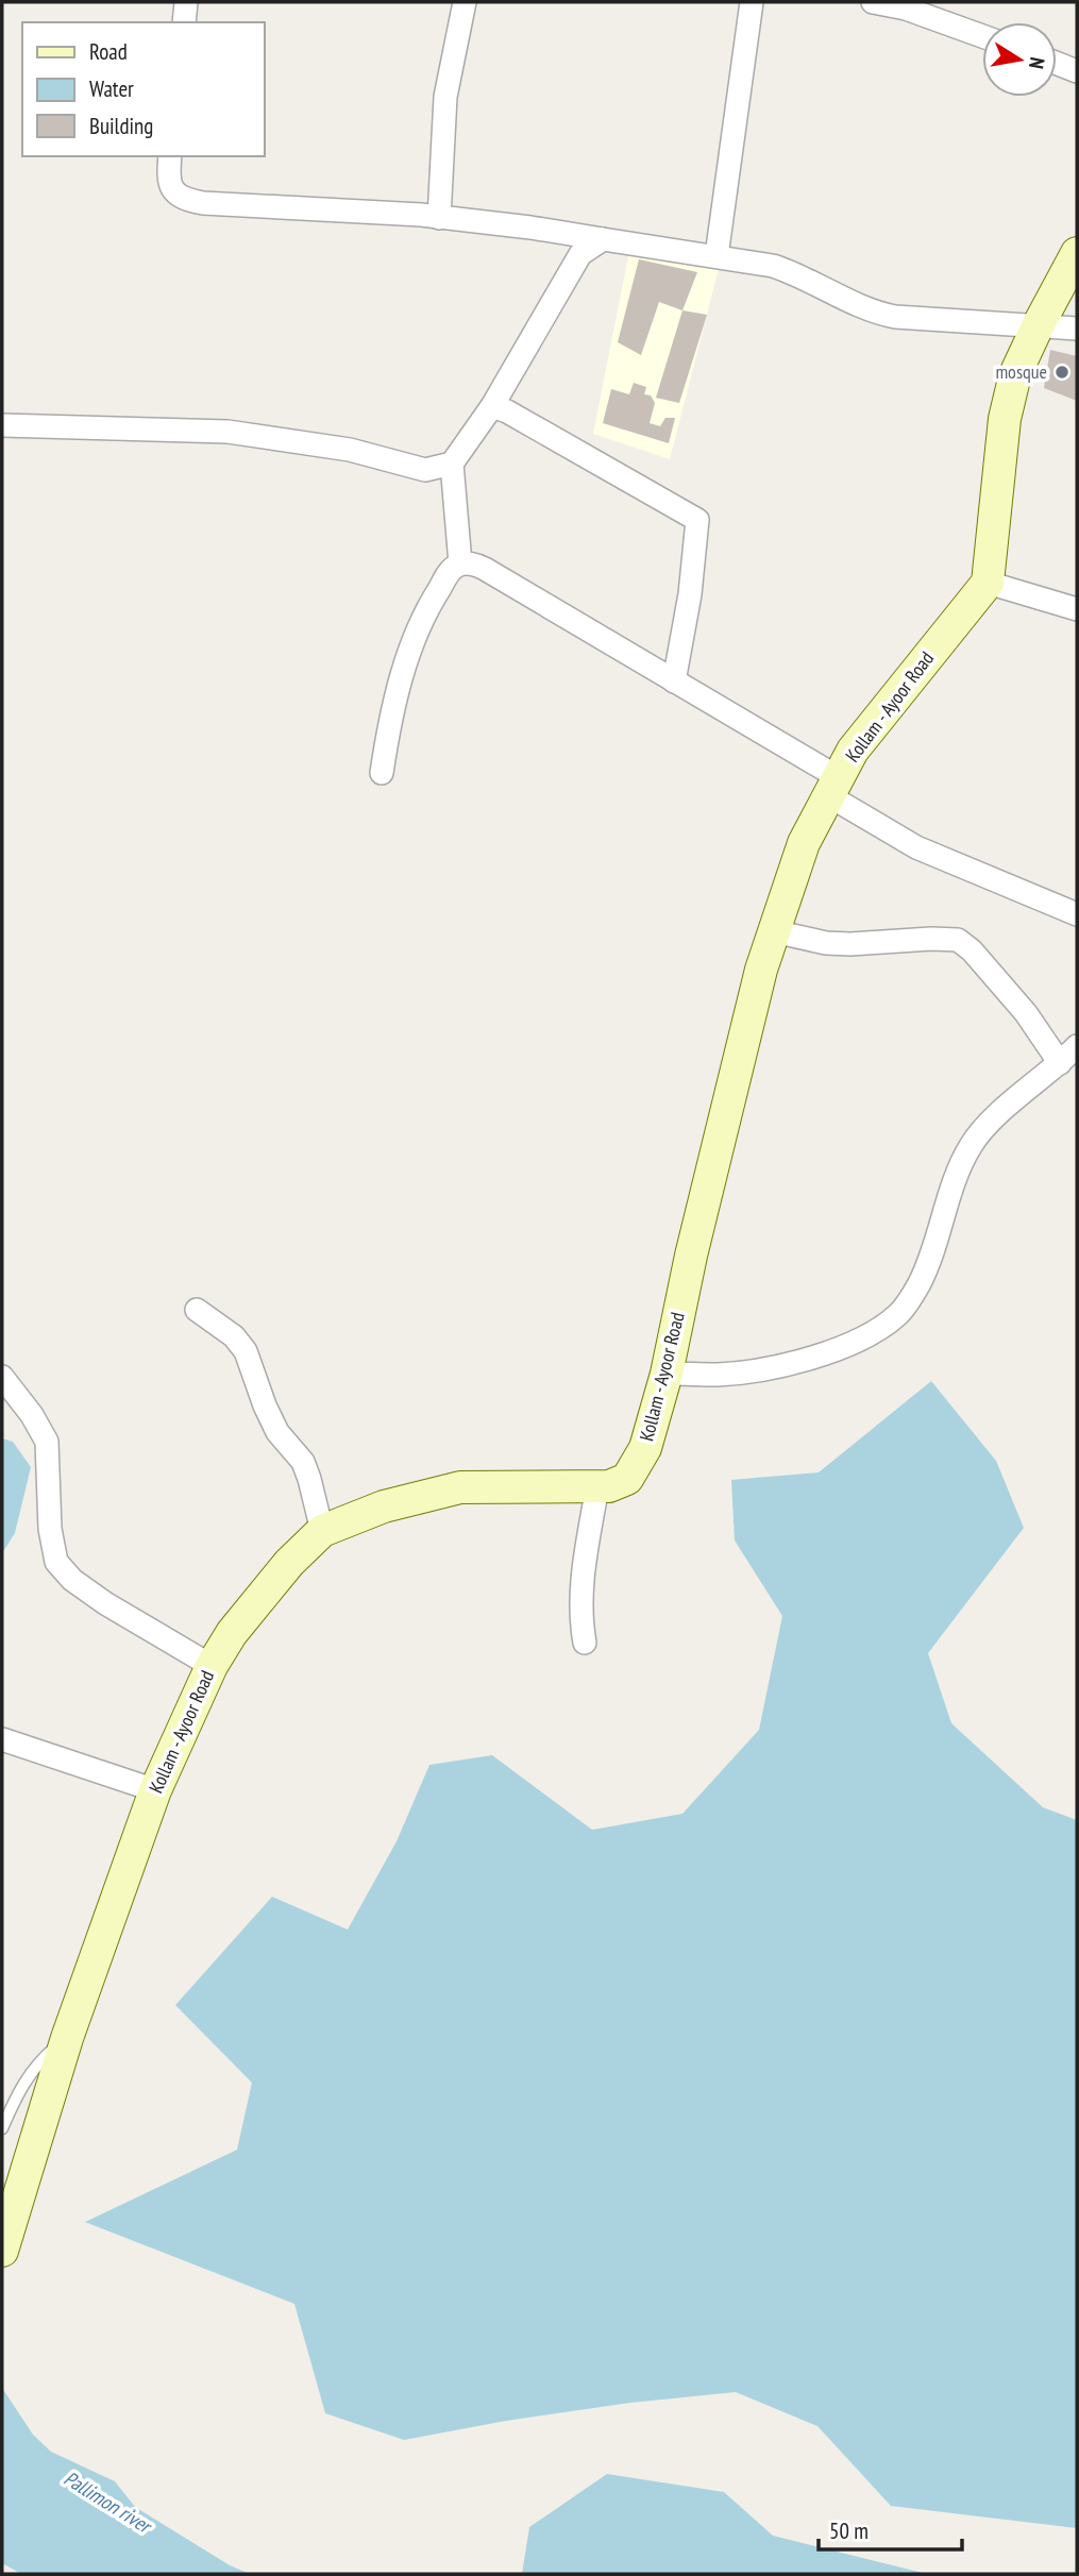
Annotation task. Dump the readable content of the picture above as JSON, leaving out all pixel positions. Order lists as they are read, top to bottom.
{
  "streets": {
    "main road": ["Kollam - Ayoor Road"]
  },
  "water": ["Pallimon river"],
  "places": ["mosque"],
  "legend": ["Road", "Water", "Building"],
  "scale_bar": "50 m",
  "north": "right"
}
